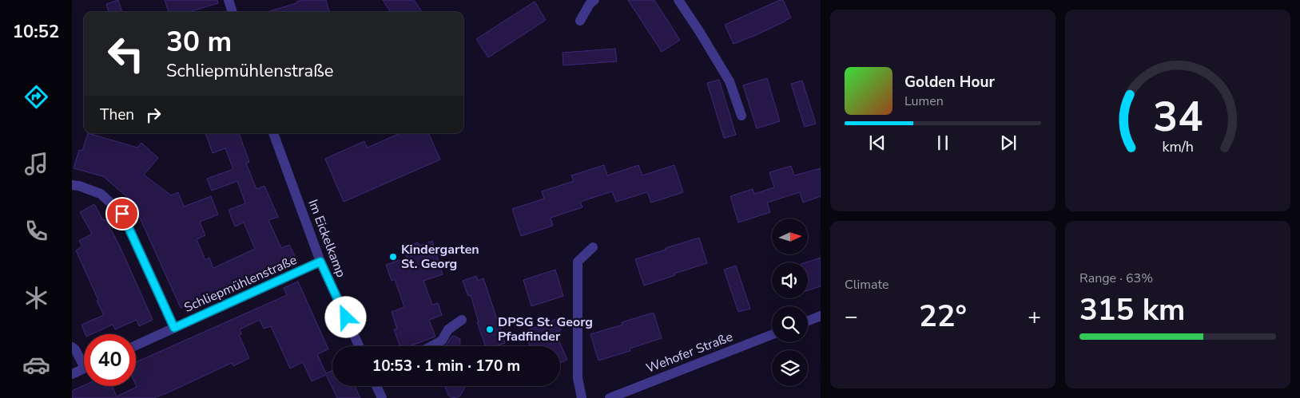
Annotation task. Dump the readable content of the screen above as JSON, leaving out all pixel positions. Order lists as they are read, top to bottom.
{
  "streets": {
    "street": ["Im Eickelkamp", "Schliepmühlenstraße", "Wehofer Straße"]
  },
  "crossings": [
    ["Im Eickelkamp", "Schliepmühlenstraße"]
  ],
  "places": ["Kindergarten St. Georg", "DPSG St. Georg Pfadfinder"],
  "north": "right",
  "page": {
    "tabs": "10:52",
    "turn": ["30 m", "Schliepmühlenstraße"],
    "song": ["Golden Hour", "Lumen"],
    "then": "Then",
    "tile": [
      "Climate",
      ["Range · 63%", "315 km"]
    ],
    "heat": ["−", "22°", "+"],
    "limit": "40",
    "trip": "10:53 · 1 min · 170 m",
    "gauge": ["34", "km/h"]
  }
}
